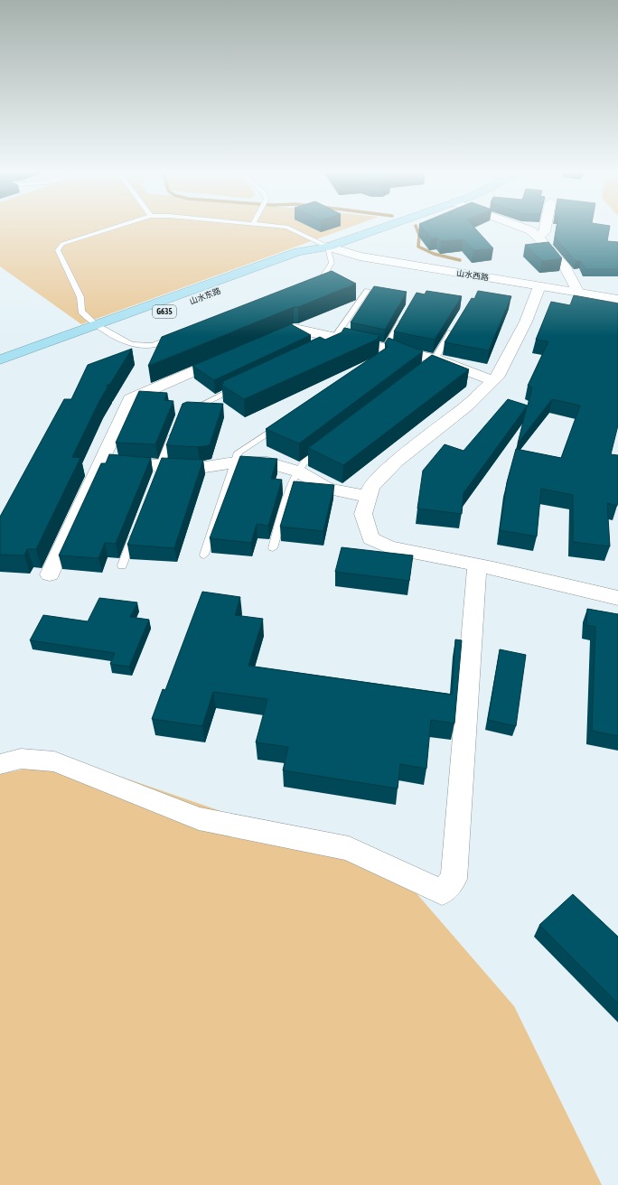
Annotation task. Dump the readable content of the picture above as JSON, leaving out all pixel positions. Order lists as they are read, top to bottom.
{
  "streets": {
    "highway": ["山水东路", "G635"],
    "street": ["山水西路"]
  },
  "crossings": [
    ["山水西路", "山水东路"]
  ]
}
